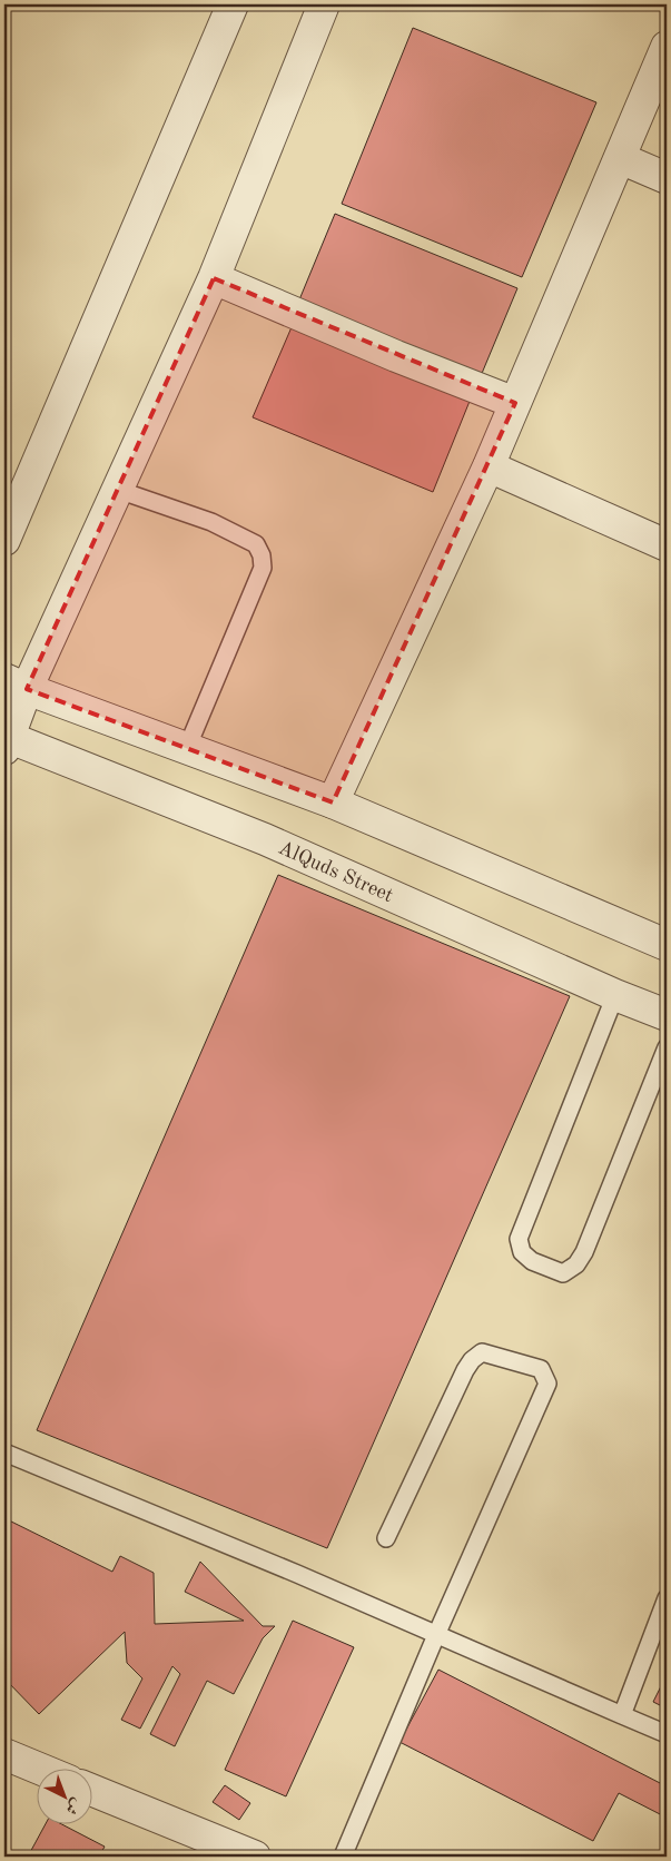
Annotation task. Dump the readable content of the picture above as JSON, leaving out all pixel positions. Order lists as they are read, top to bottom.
{
  "streets": {
    "street": ["AlQuds Street"]
  },
  "north": "bottom right"
}
